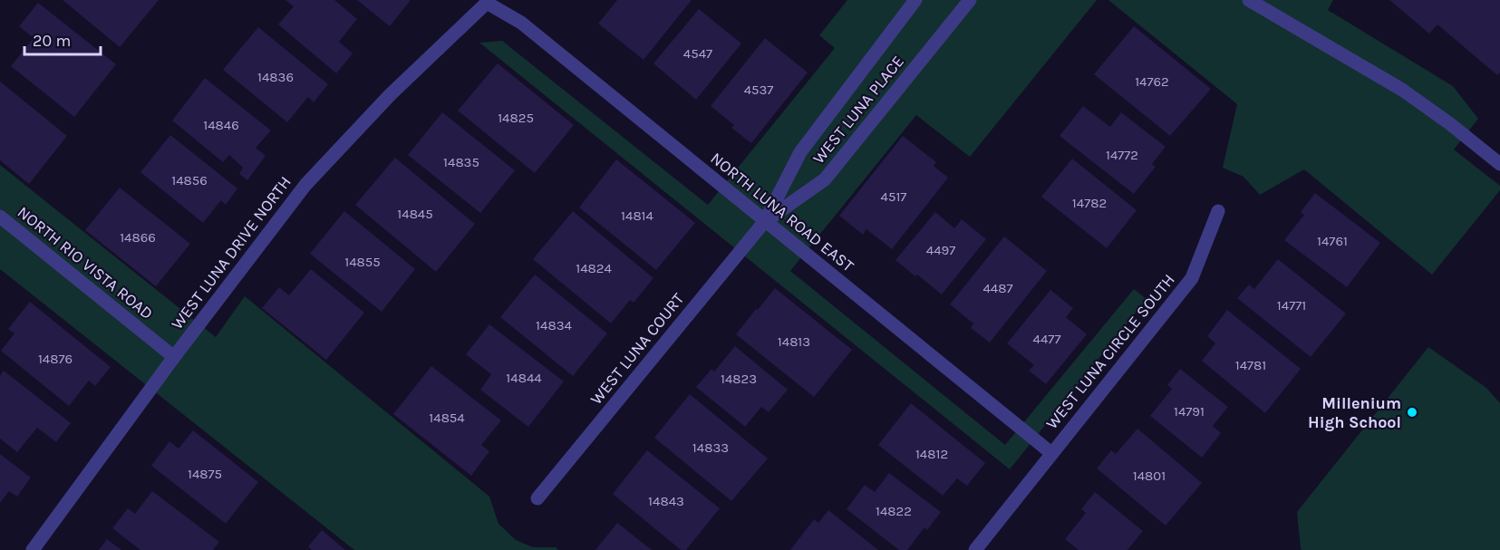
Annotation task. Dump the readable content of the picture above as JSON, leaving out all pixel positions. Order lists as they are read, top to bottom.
{
  "streets": {
    "street": [
      "WEST LUNA PLACE",
      "NORTH LUNA ROAD EAST",
      "WEST LUNA DRIVE NORTH",
      "NORTH RIO VISTA ROAD",
      "WEST LUNA COURT",
      "WEST LUNA CIRCLE SOUTH"
    ]
  },
  "crossings": [
    ["WEST LUNA PLACE", "NORTH LUNA ROAD EAST"],
    ["WEST LUNA PLACE", "WEST LUNA COURT"],
    ["NORTH LUNA ROAD EAST", "WEST LUNA DRIVE NORTH"],
    ["NORTH LUNA ROAD EAST", "WEST LUNA COURT"],
    ["NORTH LUNA ROAD EAST", "WEST LUNA CIRCLE SOUTH"],
    ["WEST LUNA DRIVE NORTH", "NORTH RIO VISTA ROAD"]
  ],
  "places": ["Millenium High School"],
  "house_numbers": [
    "4547",
    "14836",
    "14762",
    "4537",
    "14825",
    "14846",
    "14772",
    "14835",
    "14856",
    "4517",
    "14782",
    "14845",
    "14814",
    "14866",
    "14761",
    "4497",
    "14855",
    "14824",
    "4487",
    "14771",
    "14834",
    "4477",
    "14813",
    "14876",
    "14781",
    "14844",
    "14823",
    "14791",
    "14854",
    "14833",
    "14812",
    "14875",
    "14801",
    "14843",
    "14822"
  ],
  "scale_bar": "20 m"
}
